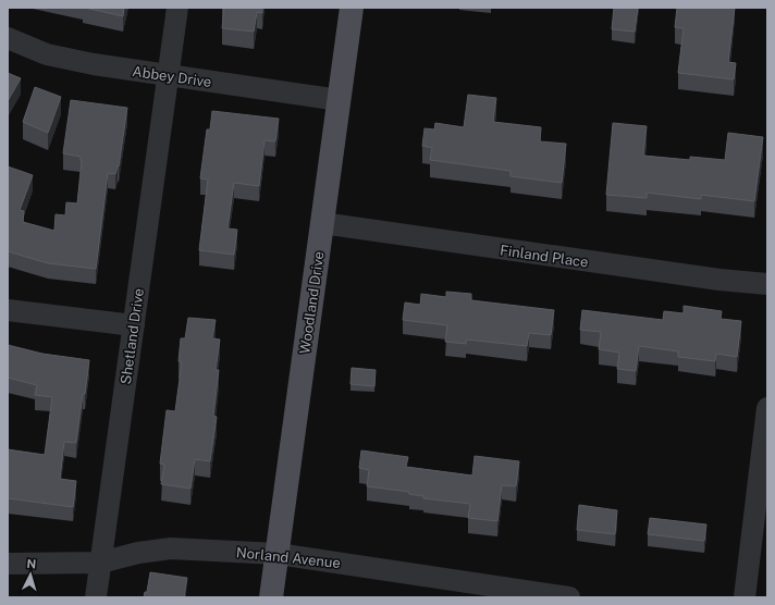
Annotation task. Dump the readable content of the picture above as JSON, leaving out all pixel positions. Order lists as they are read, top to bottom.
{
  "streets": {
    "main road": ["Woodland Drive"],
    "street": [
      "Abbey Drive",
      "Finland Place",
      "Shetland Drive",
      "Norland Avenue"
    ]
  },
  "crossings": [
    ["Abbey Drive", "Woodland Drive"],
    ["Abbey Drive", "Shetland Drive"],
    ["Finland Place", "Woodland Drive"],
    ["Woodland Drive", "Norland Avenue"],
    ["Shetland Drive", "Norland Avenue"]
  ],
  "north": "top"
}
